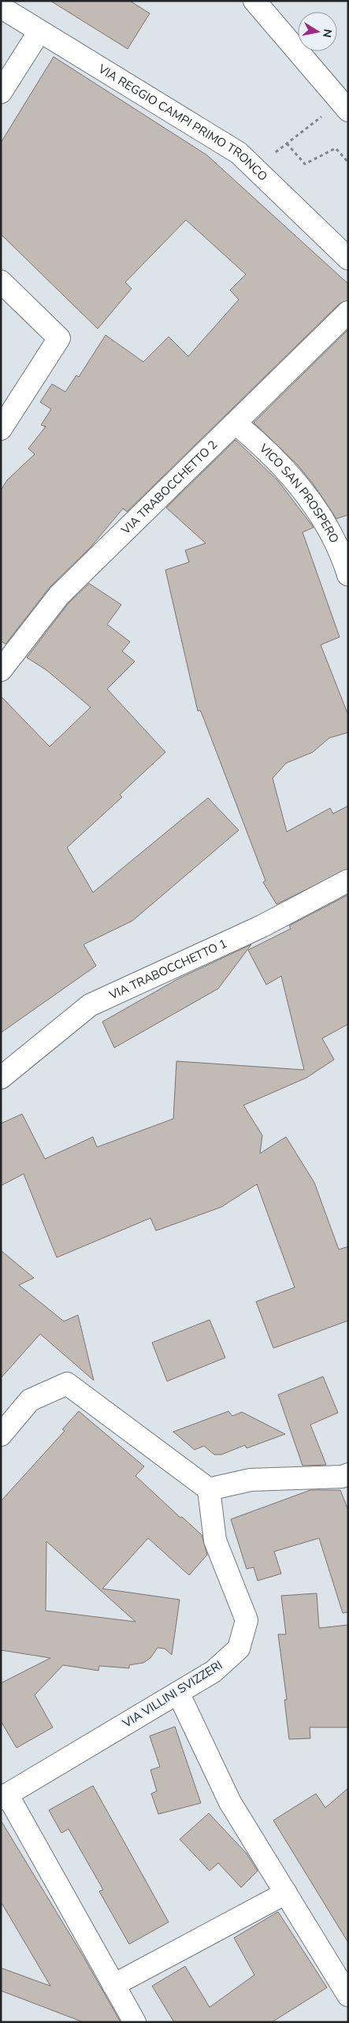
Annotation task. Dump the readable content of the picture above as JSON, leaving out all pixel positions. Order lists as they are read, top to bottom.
{
  "streets": {
    "street": [
      "VIA REGGIO CAMPI PRIMO TRONCO",
      "VIA TRABOCCHETTO 2",
      "VICO SAN PROSPERO",
      "VIA TRABOCCHETTO 1",
      "VIA VILLINI SVIZZERI"
    ]
  },
  "crossings": [
    ["VIA TRABOCCHETTO 2", "VICO SAN PROSPERO"]
  ],
  "north": "right"
}
